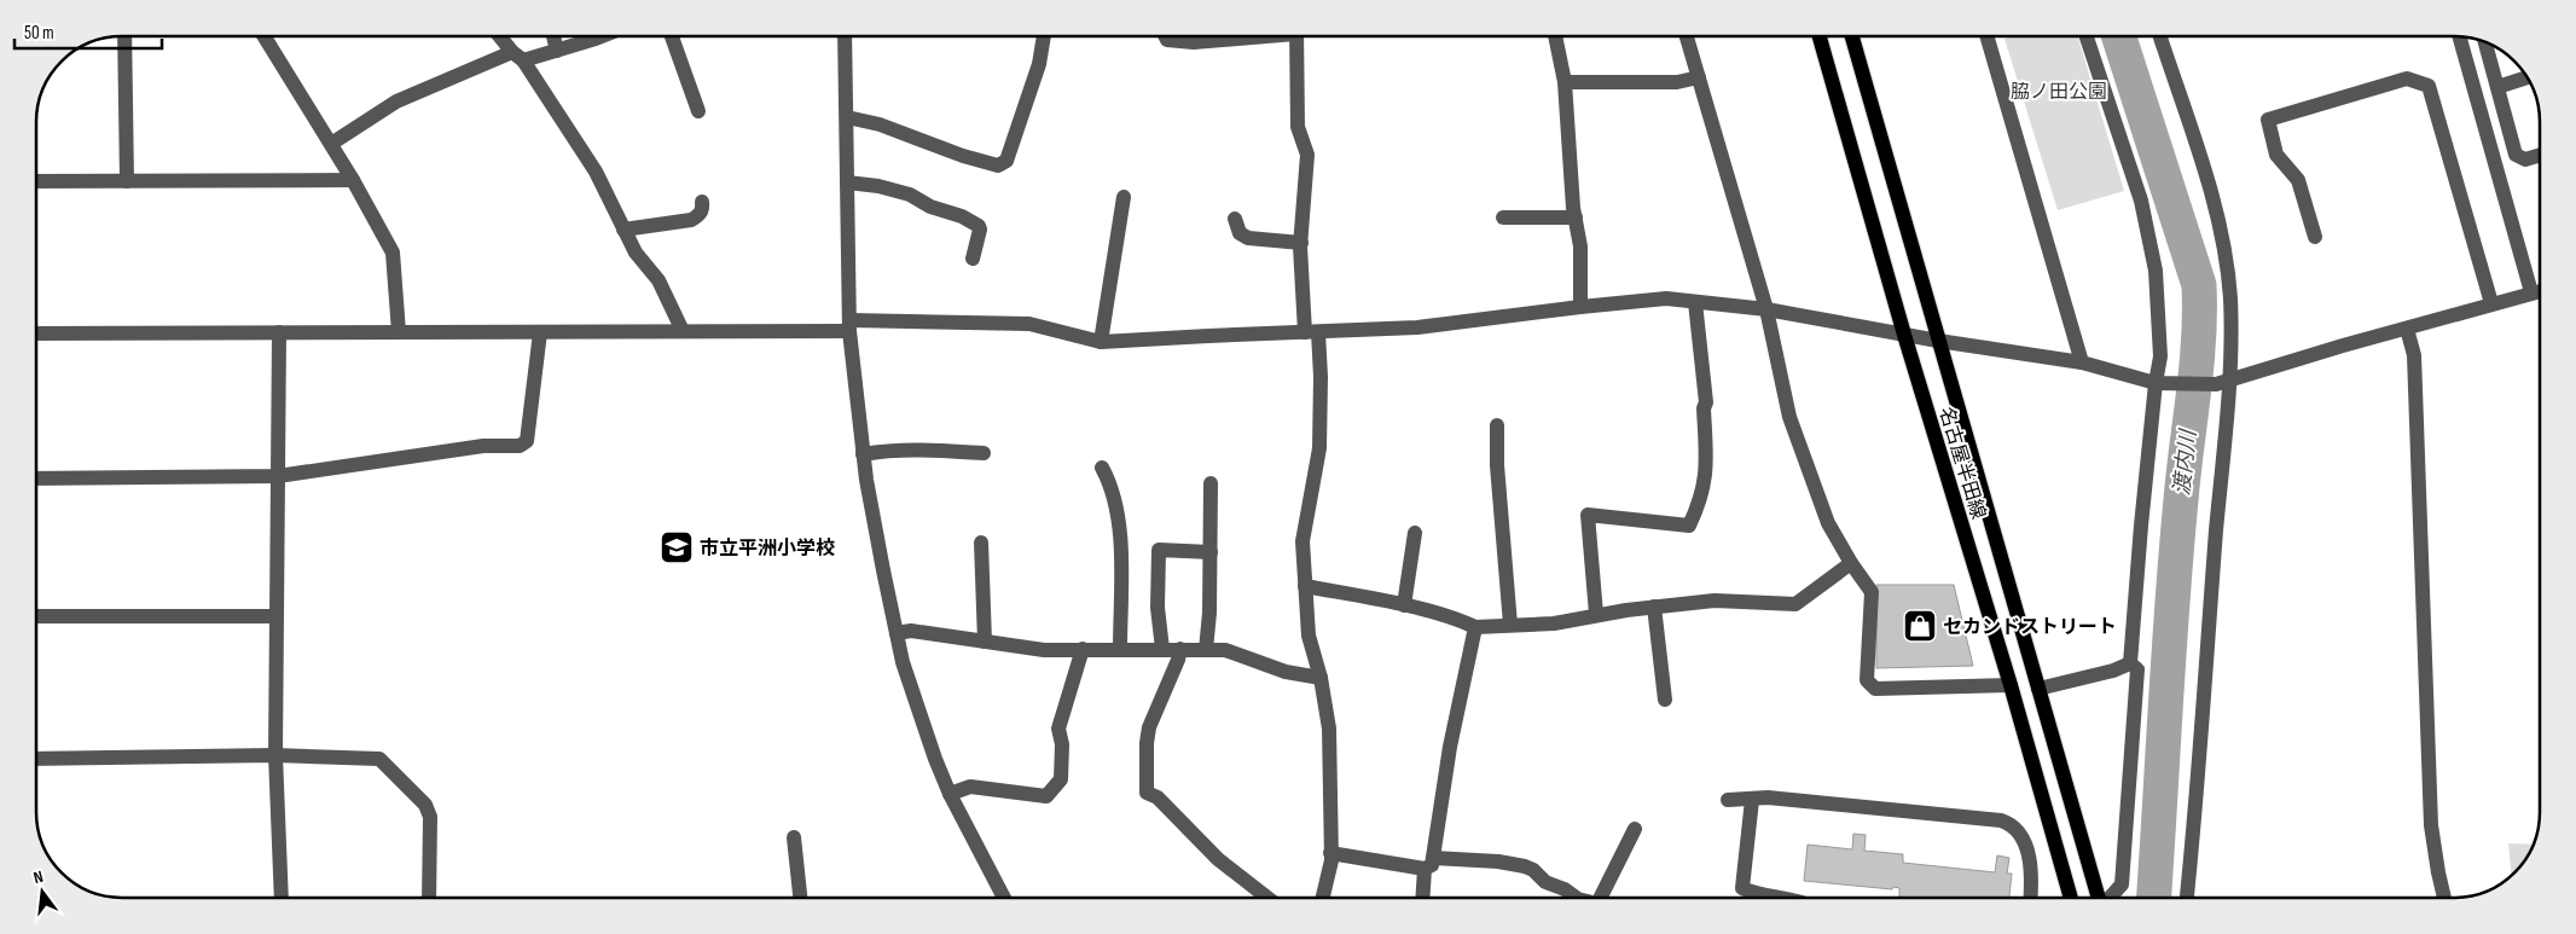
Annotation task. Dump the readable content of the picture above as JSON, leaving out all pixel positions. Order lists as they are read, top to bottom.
{
  "streets": {
    "main road": ["名古屋半田線"]
  },
  "water": ["渡内川"],
  "parks": ["脇ノ田公園"],
  "places": {
    "school or university": ["市立平洲小学校"],
    "shop": ["セカンドストリート"]
  },
  "scale_bar": "50 m",
  "north": "top"
}
